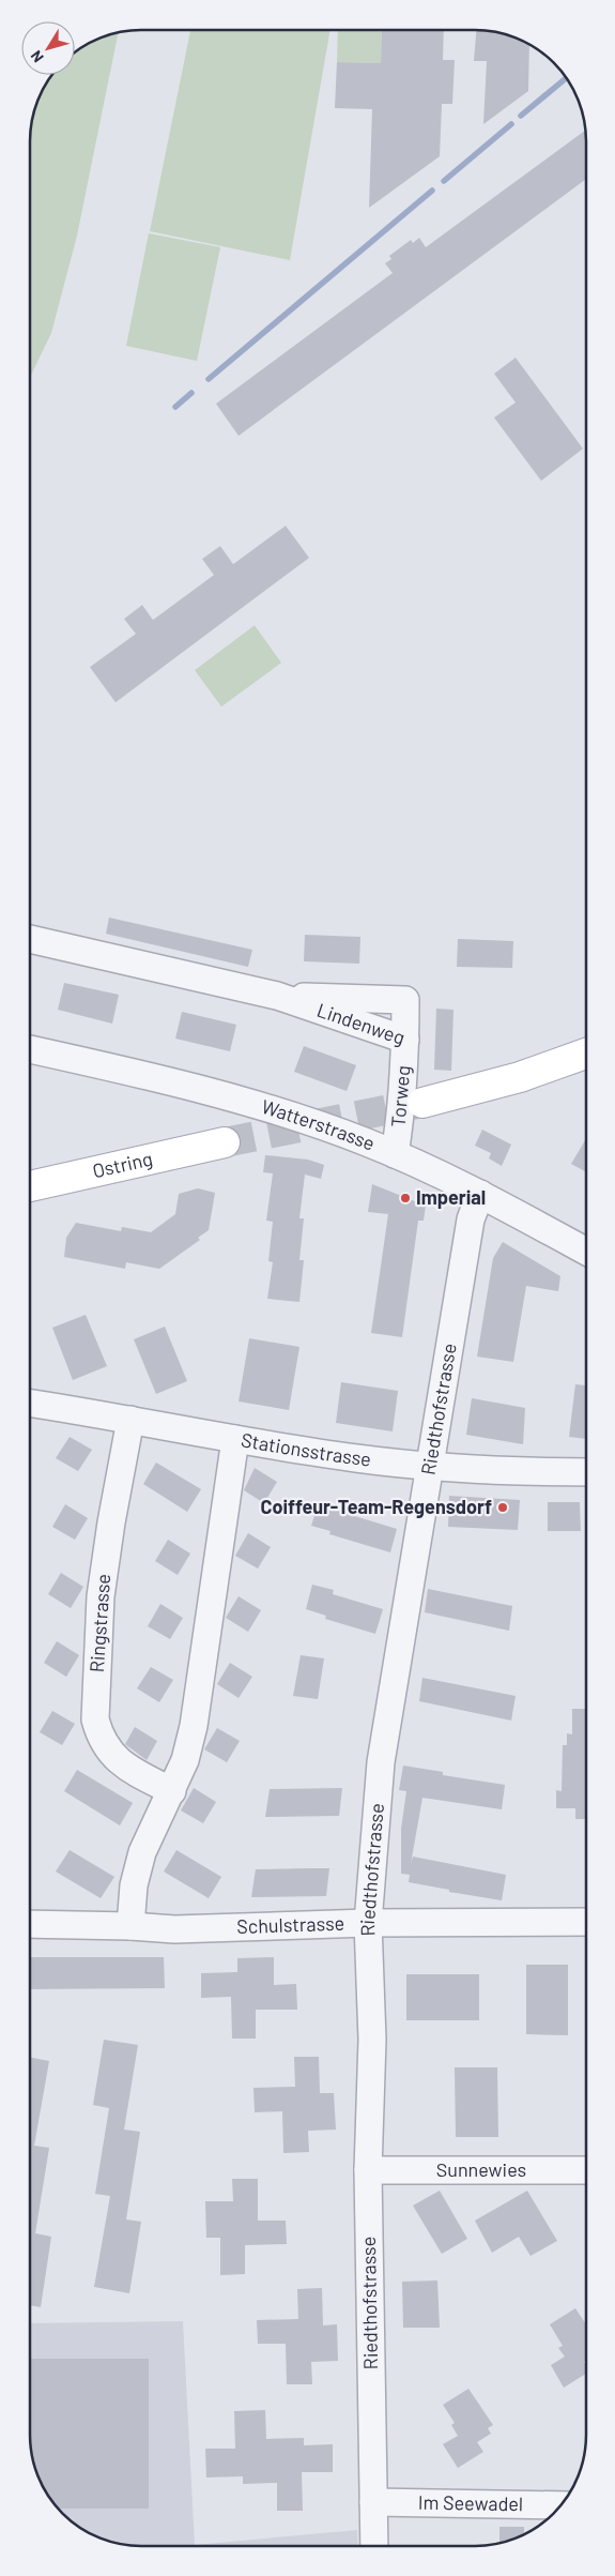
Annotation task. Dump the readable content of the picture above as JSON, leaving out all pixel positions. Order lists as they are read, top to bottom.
{
  "streets": {
    "main road": ["Ostring"],
    "street": [
      "Lindenweg",
      "Torweg",
      "Watterstrasse",
      "Riedthofstrasse",
      "Stationsstrasse",
      "Ringstrasse",
      "Schulstrasse",
      "Sunnewies",
      "Im Seewadel"
    ]
  },
  "crossings": [
    ["Lindenweg", "Torweg"],
    ["Torweg", "Watterstrasse"],
    ["Watterstrasse", "Riedthofstrasse"],
    ["Riedthofstrasse", "Stationsstrasse"],
    ["Riedthofstrasse", "Schulstrasse"],
    ["Riedthofstrasse", "Sunnewies"],
    ["Riedthofstrasse", "Im Seewadel"],
    ["Stationsstrasse", "Ringstrasse"]
  ],
  "places": ["Imperial", "Coiffeur-Team-Regensdorf"],
  "north": "bottom left"
}
